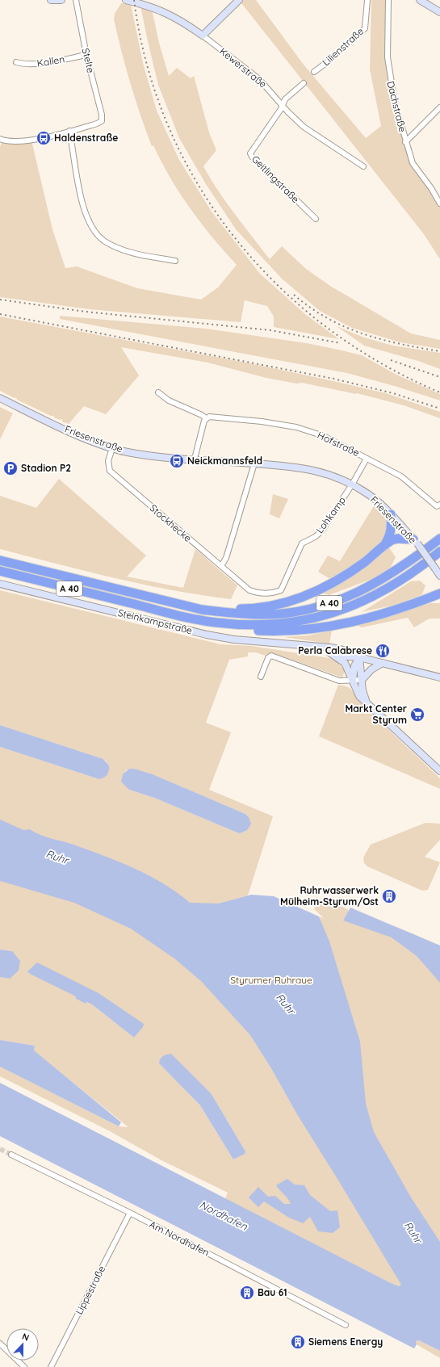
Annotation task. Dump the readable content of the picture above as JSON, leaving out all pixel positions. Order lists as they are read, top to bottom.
{
  "streets": {
    "highway": ["A 40"],
    "street": [
      "Lilienstraße",
      "Stelte",
      "Kallen",
      "Kewerstraße",
      "Dachstraße",
      "Geitlingstraße",
      "Friesenstraße",
      "Hofstraße",
      "Lohkamp",
      "Stockhecke",
      "Steinkampstraße",
      "Am Nordhafen",
      "Lippestraße"
    ]
  },
  "crossings": [
    ["Stelte", "Kallen"],
    ["Kewerstraße", "Geitlingstraße"],
    ["Friesenstraße", "Lohkamp"],
    ["Friesenstraße", "Stockhecke"],
    ["Hofstraße", "Lohkamp"],
    ["Lohkamp", "Stockhecke"],
    ["Am Nordhafen", "Lippestraße"]
  ],
  "water": ["Ruhr", "Nordhafen"],
  "parks": ["Styrumer Ruhraue"],
  "places": {
    "bus stop": ["Haldenstraße", "Neickmannsfeld"],
    "parking": ["Stadion P2"],
    "restaurant": ["Perla Calabrese"],
    "supermarket": ["Markt Center Styrum"],
    "building": ["Ruhrwasserwerk Mülheim-Styrum/Ost", "Bau 61", "Siemens Energy"]
  },
  "north": "top"
}
